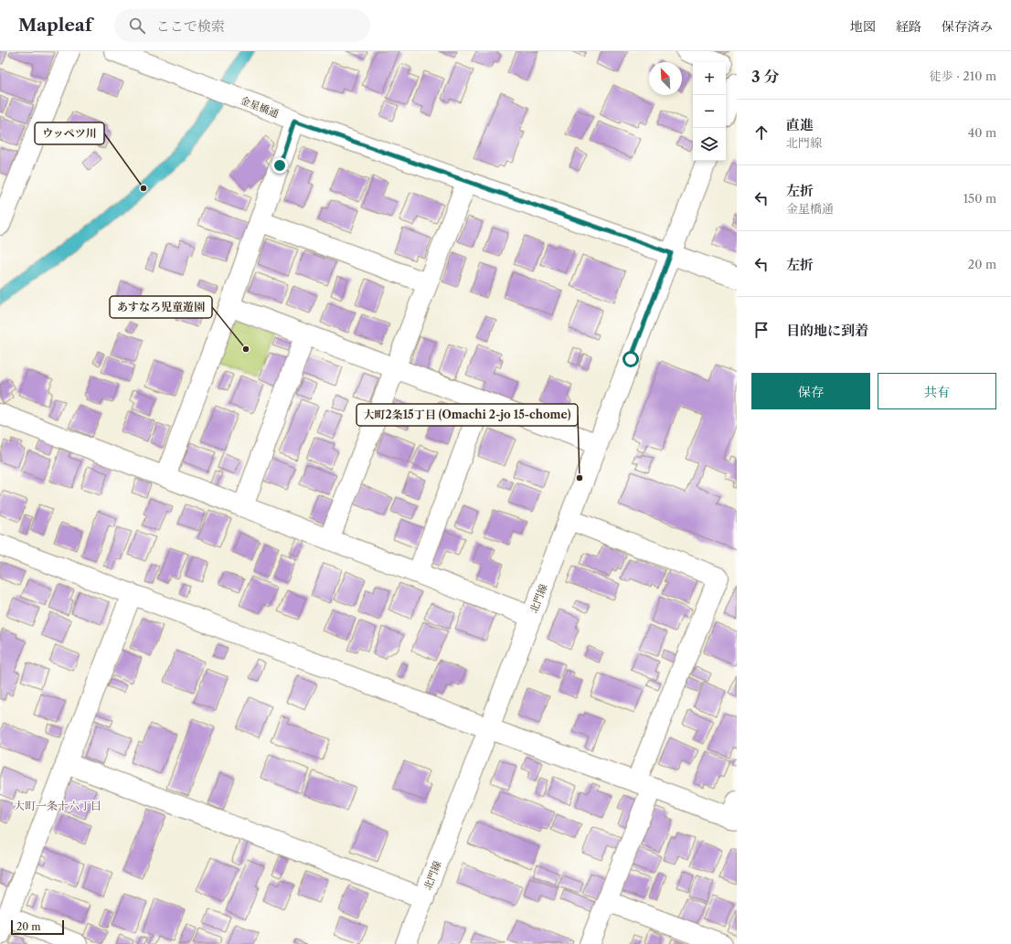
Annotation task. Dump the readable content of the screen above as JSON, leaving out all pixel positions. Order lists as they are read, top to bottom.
{
  "streets": {
    "street": ["金星橋通", "北門線"]
  },
  "crossings": [
    ["金星橋通", "北門線"]
  ],
  "districts": ["大町一条十六丁目"],
  "places": ["ウッペツ川", "あすなろ児童遊園", "大町2条15丁目 (Omachi 2-jo 15-chome)"],
  "scale_bar": "20 m",
  "north": "top left",
  "page": {
    "header": "Mapleaf",
    "search": "ここで検索",
    "nav": ["地図", "経路", "保存済み"],
    "heading": ["3 分", "徒歩 · 210 m"],
    "map_buttons": ["+", "−"],
    "list": [
      ["直進", "北門線", "40 m"],
      ["左折", "金星橋通", "150 m"],
      ["左折", "20 m"],
      "目的地に到着"
    ],
    "buttons": ["保存", "共有"],
    "scale": "20 m"
  }
}
